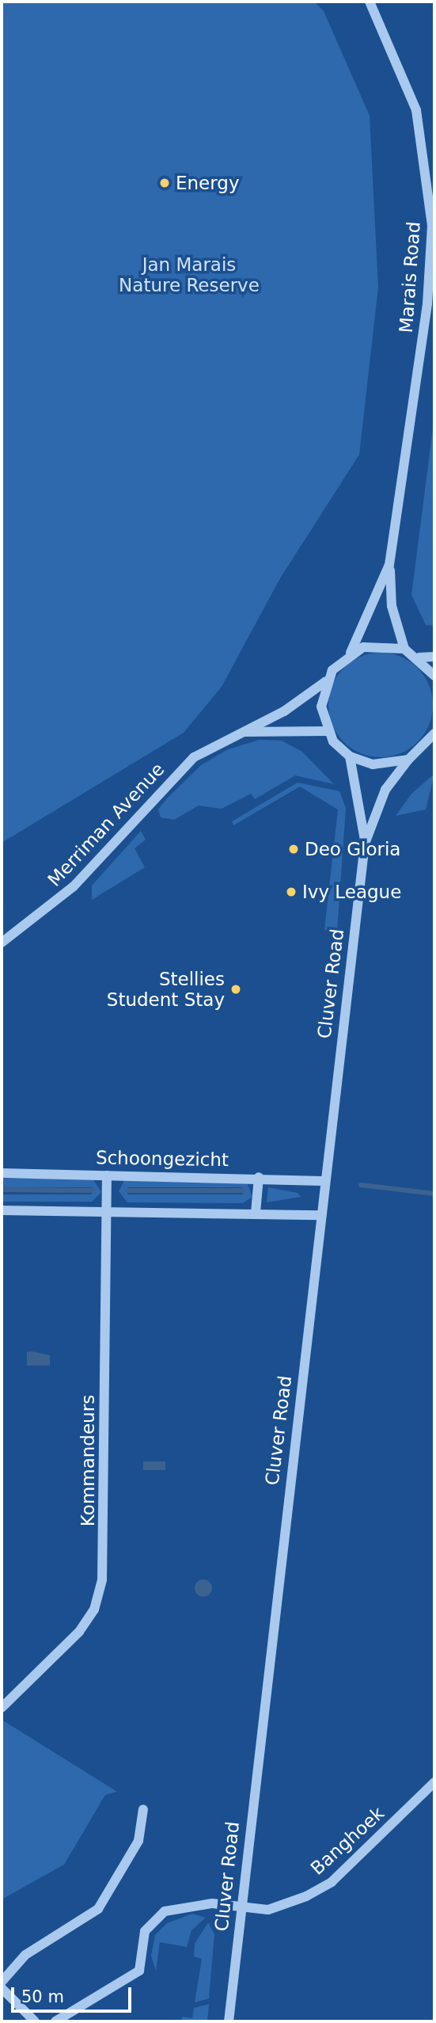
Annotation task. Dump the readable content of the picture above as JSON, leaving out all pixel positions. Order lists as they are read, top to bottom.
{
  "streets": {
    "street": [
      "Marais Road",
      "Merriman Avenue",
      "Cluver Road",
      "Schoongezicht",
      "Kommandeurs",
      "Banghoek"
    ]
  },
  "crossings": [
    ["Marais Road", "Merriman Avenue"],
    ["Cluver Road", "Schoongezicht"],
    ["Cluver Road", "Banghoek"],
    ["Schoongezicht", "Kommandeurs"]
  ],
  "parks": ["Jan Marais Nature Reserve"],
  "places": [
    "Energy",
    "Deo Gloria",
    "Ivy League",
    "Stellies Student Stay"
  ],
  "scale_bar": "50 m"
}
